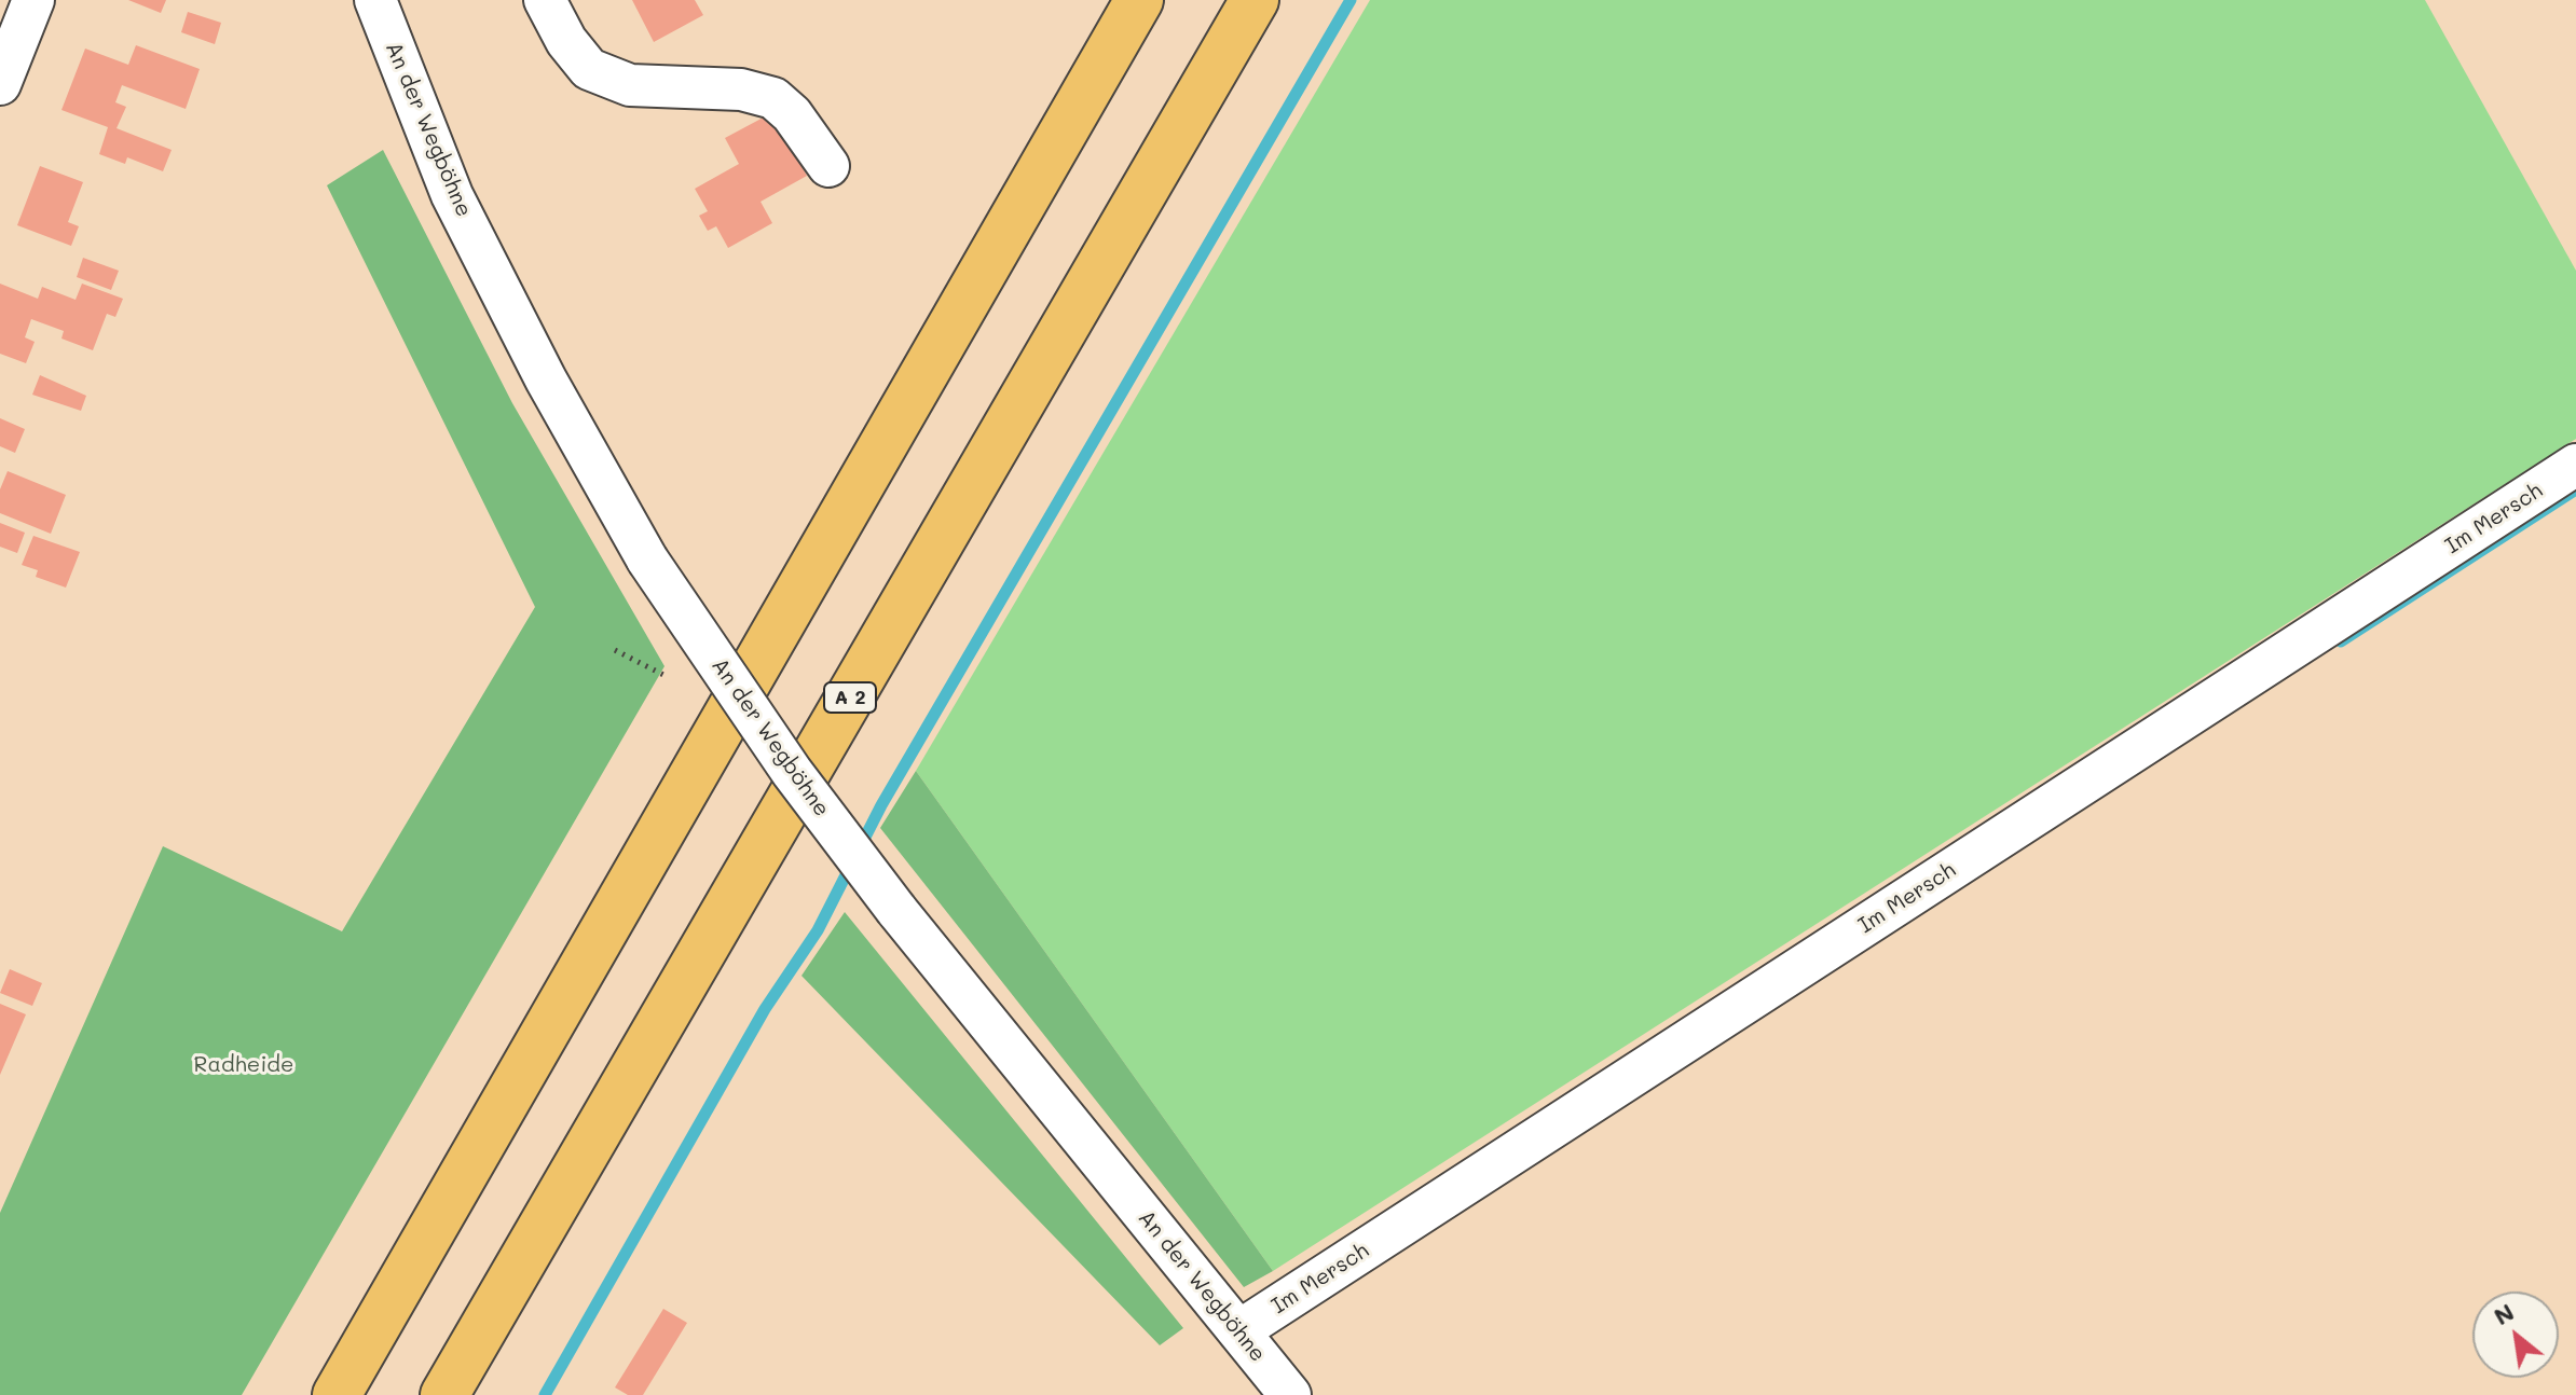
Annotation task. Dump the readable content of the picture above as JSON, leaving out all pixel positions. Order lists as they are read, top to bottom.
{
  "streets": {
    "highway": ["A 2"],
    "street": ["An der Wegböhne", "Im Mersch"]
  },
  "crossings": [
    ["An der Wegböhne", "Im Mersch"]
  ],
  "parks": ["Radheide"],
  "north": "top left"
}
